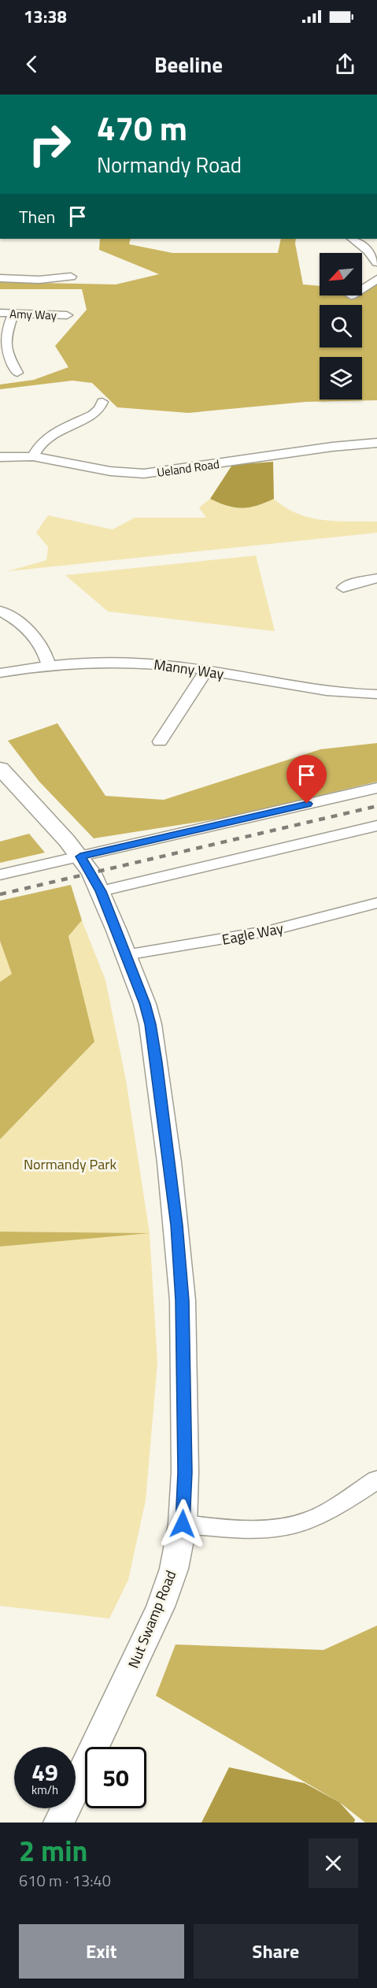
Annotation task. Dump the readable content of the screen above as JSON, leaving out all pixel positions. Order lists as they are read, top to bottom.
{
  "streets": {
    "main road": ["Nut Swamp Road"],
    "street": [
      "Amy Way",
      "Ueland Road",
      "Manny Way",
      "Eagle Way"
    ]
  },
  "crossings": [
    ["Eagle Way", "Nut Swamp Road"]
  ],
  "parks": ["Normandy Park"],
  "north": "bottom left",
  "page": {
    "status": "13:38",
    "header": "Beeline",
    "turn": ["470 m", "Normandy Road"],
    "then": "Then",
    "speed": "49 km/h",
    "limit": "50",
    "heading": ["2 min", "610 m · 13:40"],
    "buttons": ["Exit", "Share"]
  }
}
